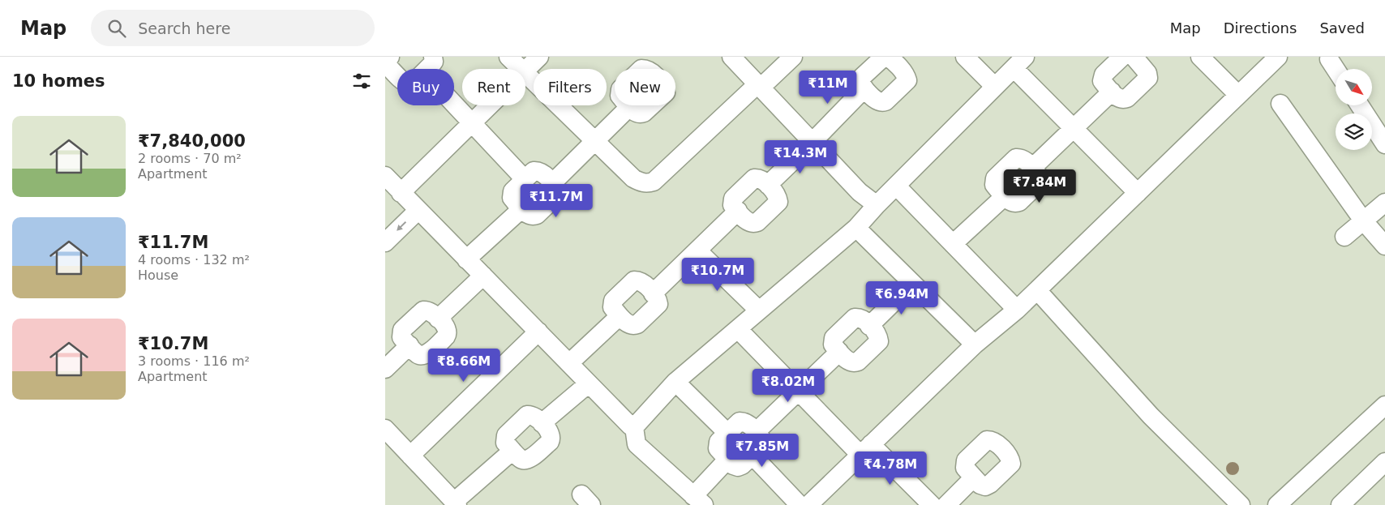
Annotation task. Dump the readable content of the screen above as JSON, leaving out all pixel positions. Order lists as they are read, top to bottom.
{
  "north": "bottom right",
  "page": {
    "header": "Map",
    "search": "Search here",
    "nav": ["Map", "Directions", "Saved"],
    "heading": "10 homes",
    "chip": [
      "Buy",
      "Rent",
      "Filters",
      "New"
    ],
    "price": [
      "₹11M",
      "₹14.3M",
      "₹7.84M",
      "₹11.7M",
      "₹10.7M",
      "₹6.94M",
      "₹8.66M",
      "₹8.02M",
      "₹7.85M",
      "₹4.78M"
    ],
    "list": [
      {
        "name": "₹7,840,000",
        "note": "2 rooms · 70 m² · Apartment"
      },
      {
        "name": "₹11.7M",
        "note": "4 rooms · 132 m² · House"
      },
      {
        "name": "₹10.7M",
        "note": "3 rooms · 116 m² · Apartment"
      }
    ]
  }
}
